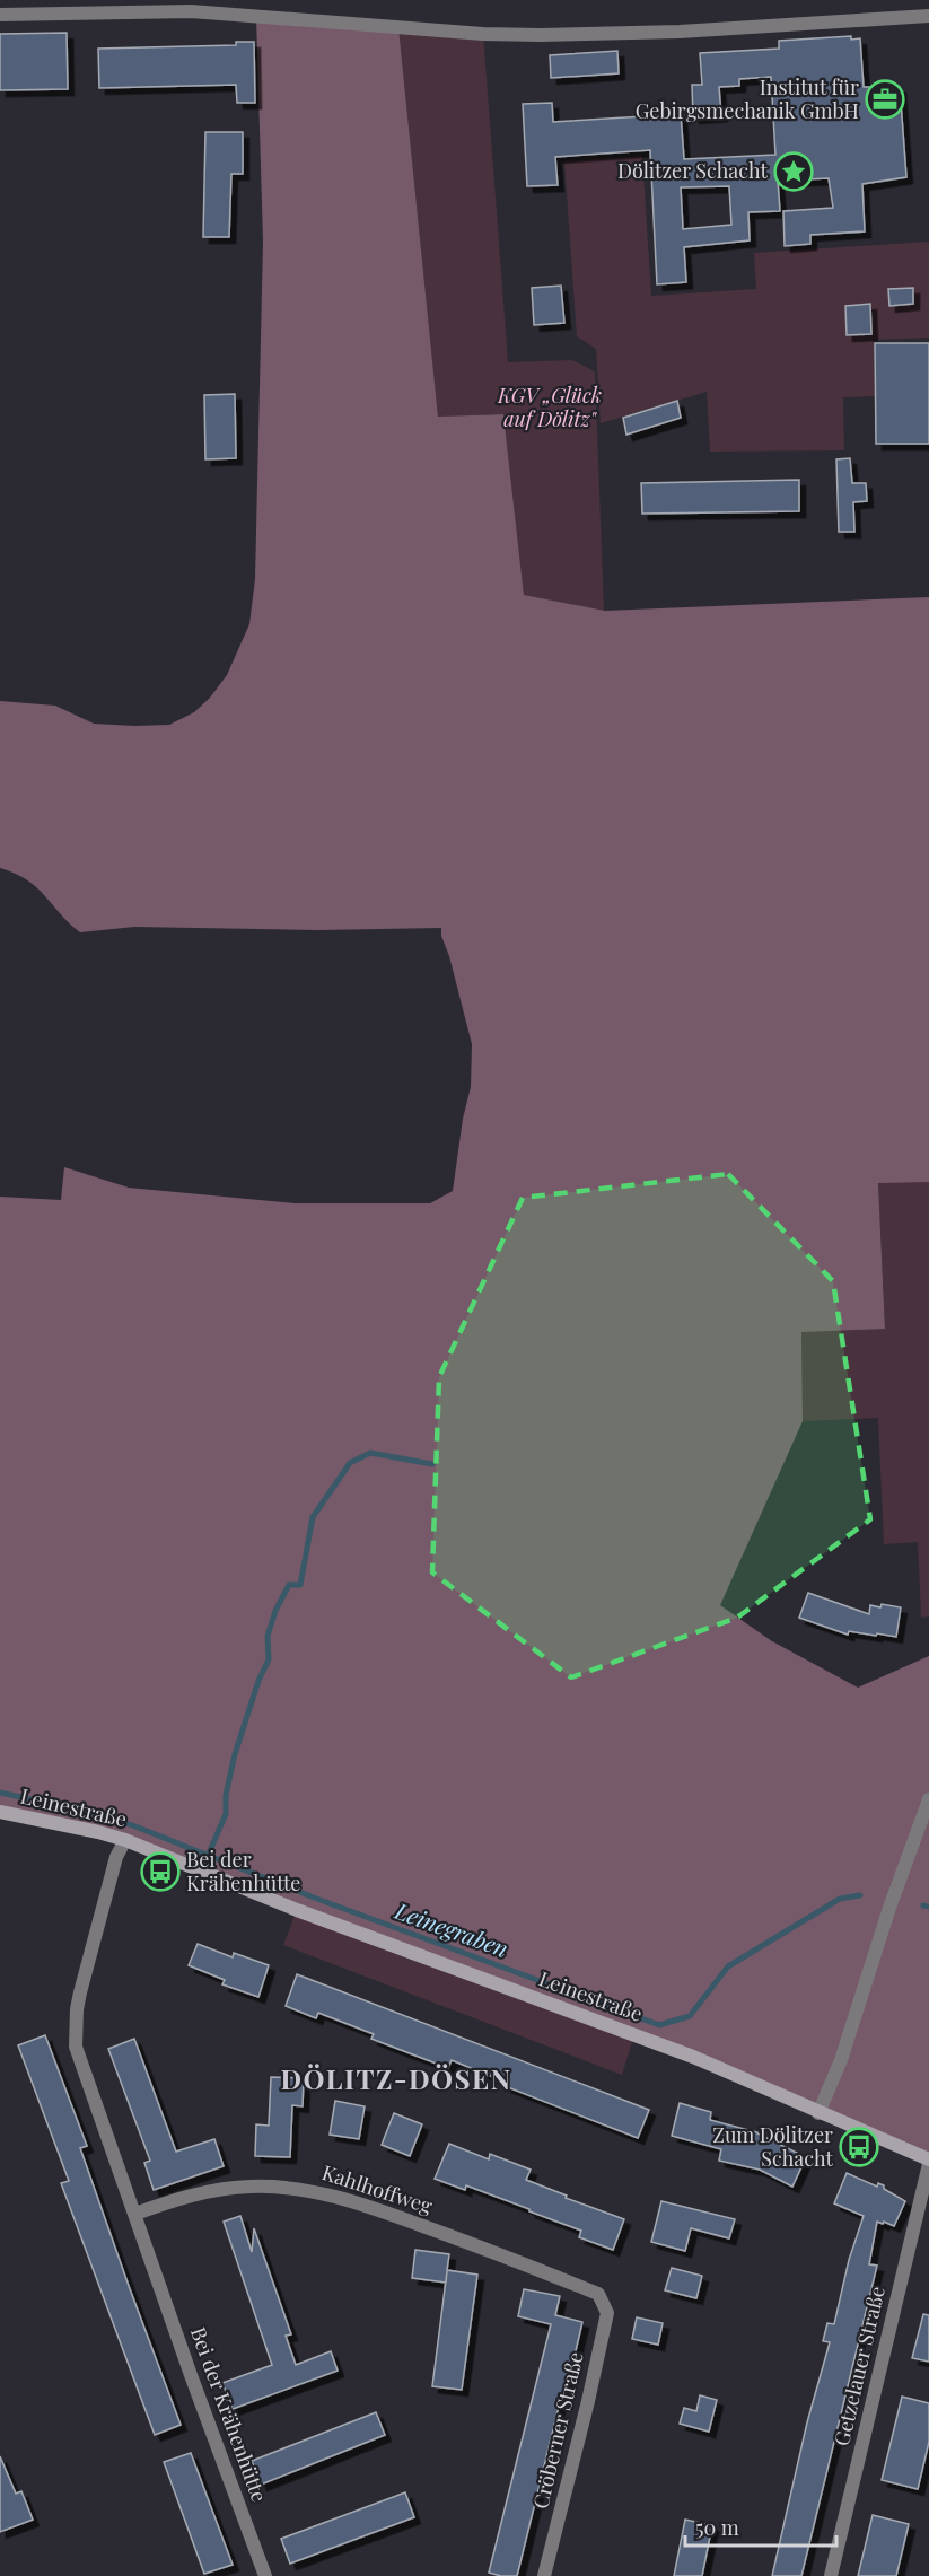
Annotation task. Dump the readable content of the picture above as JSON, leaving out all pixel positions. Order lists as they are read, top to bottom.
{
  "streets": {
    "main road": ["Leinestraße"],
    "street": [
      "Kahlhoffweg",
      "Getzelauer Straße",
      "Bei der Krähenhütte",
      "Cröberner Straße"
    ]
  },
  "crossings": [
    ["Leinestraße", "Bei der Krähenhütte"],
    ["Kahlhoffweg", "Bei der Krähenhütte"],
    ["Kahlhoffweg", "Cröberner Straße"]
  ],
  "districts": ["DÖLITZ-DÖSEN"],
  "water": ["Leinegraben"],
  "parks": ["KGV „Glück auf Dölitz\""],
  "places": {
    "office": ["Institut für Gebirgsmechanik GmbH"],
    "place": ["Dölitzer Schacht"],
    "bus stop": ["Bei der Krähenhütte", "Zum Dölitzer Schacht"]
  },
  "scale_bar": "50 m"
}
